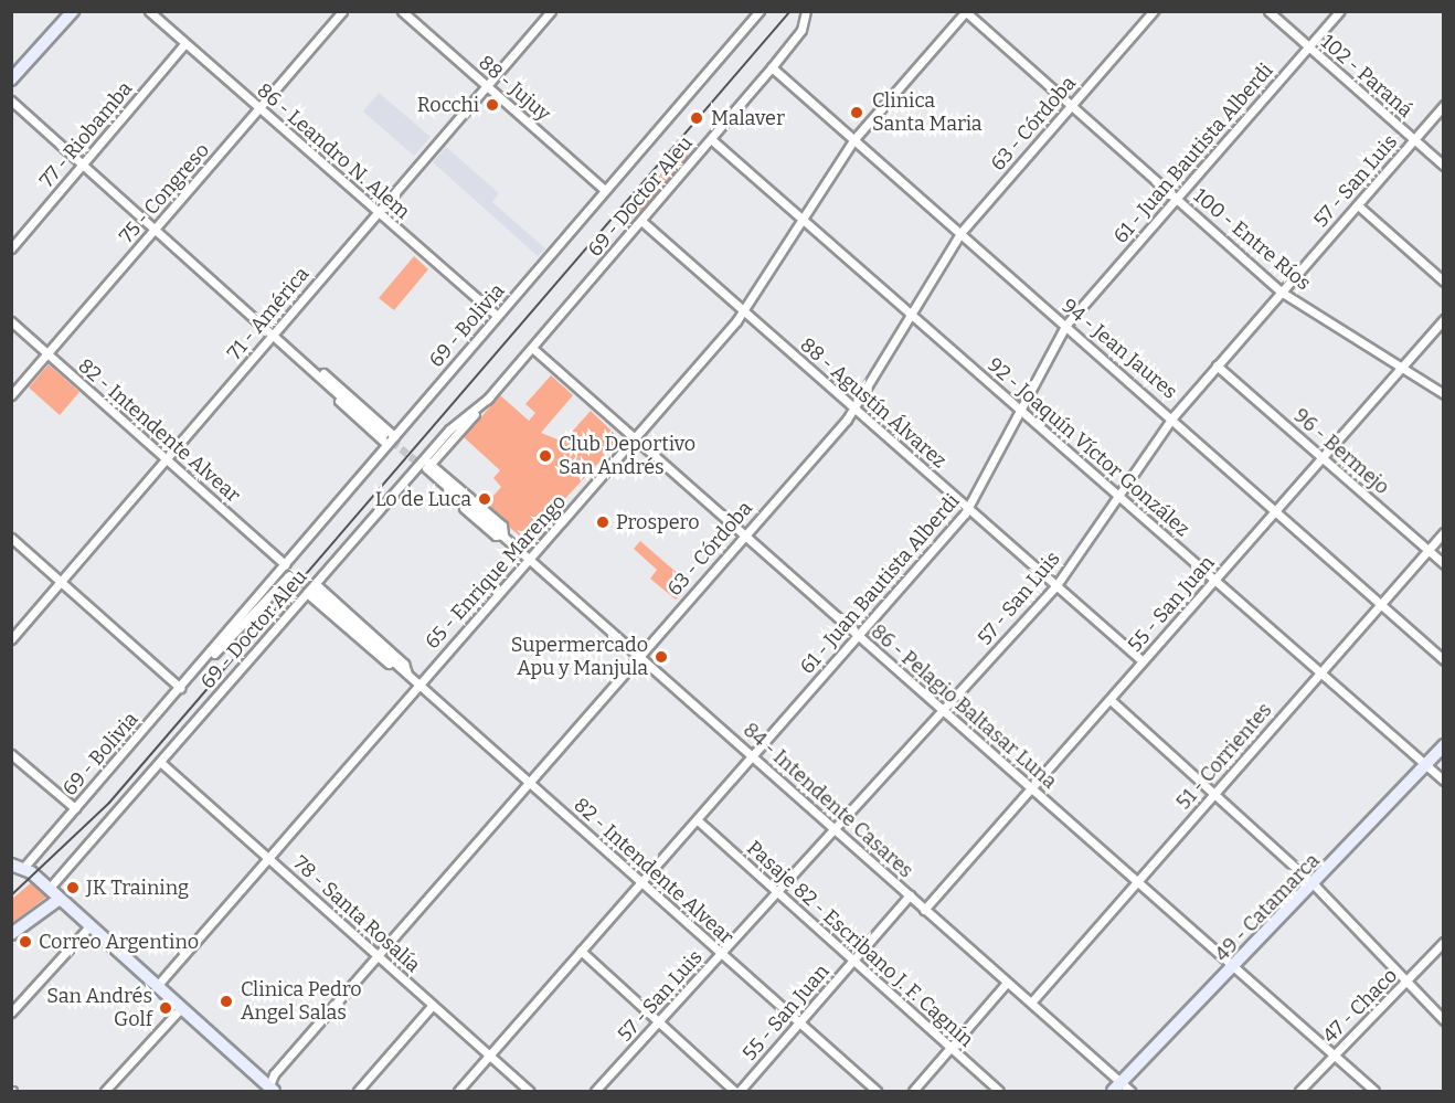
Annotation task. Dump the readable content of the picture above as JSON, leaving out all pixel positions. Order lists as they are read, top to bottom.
{
  "streets": {
    "street": [
      "102 - Paraná",
      "88 - Jujuy",
      "63 - Córdoba",
      "77 - Riobamba",
      "86 - Leandro N. Alem",
      "61 - Juan Bautista Alberdi",
      "57 - San Luis",
      "75 - Congreso",
      "69 - Doctor Aleu",
      "100 - Entre Ríos",
      "71 - América",
      "69 - Bolivia",
      "94 - Jean Jaures",
      "88 - Agustín Álvarez",
      "82 - Intendente Alvear",
      "92 - Joaquín Víctor González",
      "96 - Bermejo",
      "65 - Enrique Marengo",
      "55 - San Juan",
      "86 - Pelagio Baltasar Luna",
      "51 - Corrientes",
      "84 - Intendente Casares",
      "49 - Catamarca",
      "78 - Santa Rosalía",
      "Pasaje 82 - Escribano J. F. Cagnín",
      "47 - Chaco"
    ]
  },
  "crossings": [
    ["102 - Paraná", "61 - Juan Bautista Alberdi"],
    ["102 - Paraná", "57 - San Luis"],
    ["88 - Jujuy", "71 - América"],
    ["88 - Jujuy", "69 - Bolivia"],
    ["63 - Córdoba", "100 - Entre Ríos"],
    ["63 - Córdoba", "94 - Jean Jaures"],
    ["63 - Córdoba", "88 - Agustín Álvarez"],
    ["63 - Córdoba", "82 - Intendente Alvear"],
    ["63 - Córdoba", "92 - Joaquín Víctor González"],
    ["63 - Córdoba", "86 - Pelagio Baltasar Luna"],
    ["63 - Córdoba", "84 - Intendente Casares"],
    ["63 - Córdoba", "78 - Santa Rosalía"],
    ["77 - Riobamba", "86 - Leandro N. Alem"],
    ["86 - Leandro N. Alem", "75 - Congreso"],
    ["86 - Leandro N. Alem", "71 - América"],
    ["86 - Leandro N. Alem", "69 - Bolivia"],
    ["61 - Juan Bautista Alberdi", "100 - Entre Ríos"],
    ["61 - Juan Bautista Alberdi", "94 - Jean Jaures"],
    ["61 - Juan Bautista Alberdi", "88 - Agustín Álvarez"],
    ["61 - Juan Bautista Alberdi", "82 - Intendente Alvear"],
    ["61 - Juan Bautista Alberdi", "92 - Joaquín Víctor González"],
    ["61 - Juan Bautista Alberdi", "86 - Pelagio Baltasar Luna"],
    ["61 - Juan Bautista Alberdi", "84 - Intendente Casares"],
    ["61 - Juan Bautista Alberdi", "78 - Santa Rosalía"],
    ["61 - Juan Bautista Alberdi", "Pasaje 82 - Escribano J. F. Cagnín"],
    ["57 - San Luis", "100 - Entre Ríos"],
    ["57 - San Luis", "94 - Jean Jaures"],
    ["57 - San Luis", "88 - Agustín Álvarez"],
    ["57 - San Luis", "82 - Intendente Alvear"],
    ["57 - San Luis", "92 - Joaquín Víctor González"],
    ["57 - San Luis", "96 - Bermejo"],
    ["57 - San Luis", "86 - Pelagio Baltasar Luna"],
    ["57 - San Luis", "84 - Intendente Casares"],
    ["57 - San Luis", "Pasaje 82 - Escribano J. F. Cagnín"],
    ["75 - Congreso", "82 - Intendente Alvear"],
    ["69 - Doctor Aleu", "94 - Jean Jaures"],
    ["69 - Doctor Aleu", "88 - Agustín Álvarez"],
    ["69 - Doctor Aleu", "82 - Intendente Alvear"],
    ["69 - Doctor Aleu", "92 - Joaquín Víctor González"],
    ["69 - Doctor Aleu", "86 - Pelagio Baltasar Luna"],
    ["69 - Doctor Aleu", "84 - Intendente Casares"],
    ["69 - Doctor Aleu", "78 - Santa Rosalía"],
    ["100 - Entre Ríos", "65 - Enrique Marengo"],
    ["100 - Entre Ríos", "55 - San Juan"],
    ["71 - América", "82 - Intendente Alvear"],
    ["69 - Bolivia", "82 - Intendente Alvear"],
    ["94 - Jean Jaures", "65 - Enrique Marengo"],
    ["94 - Jean Jaures", "55 - San Juan"],
    ["94 - Jean Jaures", "51 - Corrientes"],
    ["88 - Agustín Álvarez", "65 - Enrique Marengo"],
    ["88 - Agustín Álvarez", "55 - San Juan"],
    ["82 - Intendente Alvear", "65 - Enrique Marengo"],
    ["82 - Intendente Alvear", "55 - San Juan"],
    ["92 - Joaquín Víctor González", "65 - Enrique Marengo"],
    ["92 - Joaquín Víctor González", "55 - San Juan"],
    ["92 - Joaquín Víctor González", "51 - Corrientes"],
    ["92 - Joaquín Víctor González", "49 - Catamarca"],
    ["96 - Bermejo", "55 - San Juan"],
    ["96 - Bermejo", "51 - Corrientes"],
    ["65 - Enrique Marengo", "86 - Pelagio Baltasar Luna"],
    ["65 - Enrique Marengo", "84 - Intendente Casares"],
    ["65 - Enrique Marengo", "78 - Santa Rosalía"],
    ["55 - San Juan", "86 - Pelagio Baltasar Luna"],
    ["55 - San Juan", "84 - Intendente Casares"],
    ["55 - San Juan", "Pasaje 82 - Escribano J. F. Cagnín"],
    ["86 - Pelagio Baltasar Luna", "51 - Corrientes"],
    ["86 - Pelagio Baltasar Luna", "49 - Catamarca"],
    ["86 - Pelagio Baltasar Luna", "47 - Chaco"],
    ["51 - Corrientes", "84 - Intendente Casares"],
    ["84 - Intendente Casares", "49 - Catamarca"]
  ],
  "places": [
    "Rocchi",
    "Clinica Santa Maria",
    "Malaver",
    "Club Deportivo San Andrés",
    "Lo de Luca",
    "Prospero",
    "Supermercado Apu y Manjula",
    "JK Training",
    "Correo Argentino",
    "Clinica Pedro Angel Salas",
    "San Andrés Golf"
  ]
}
